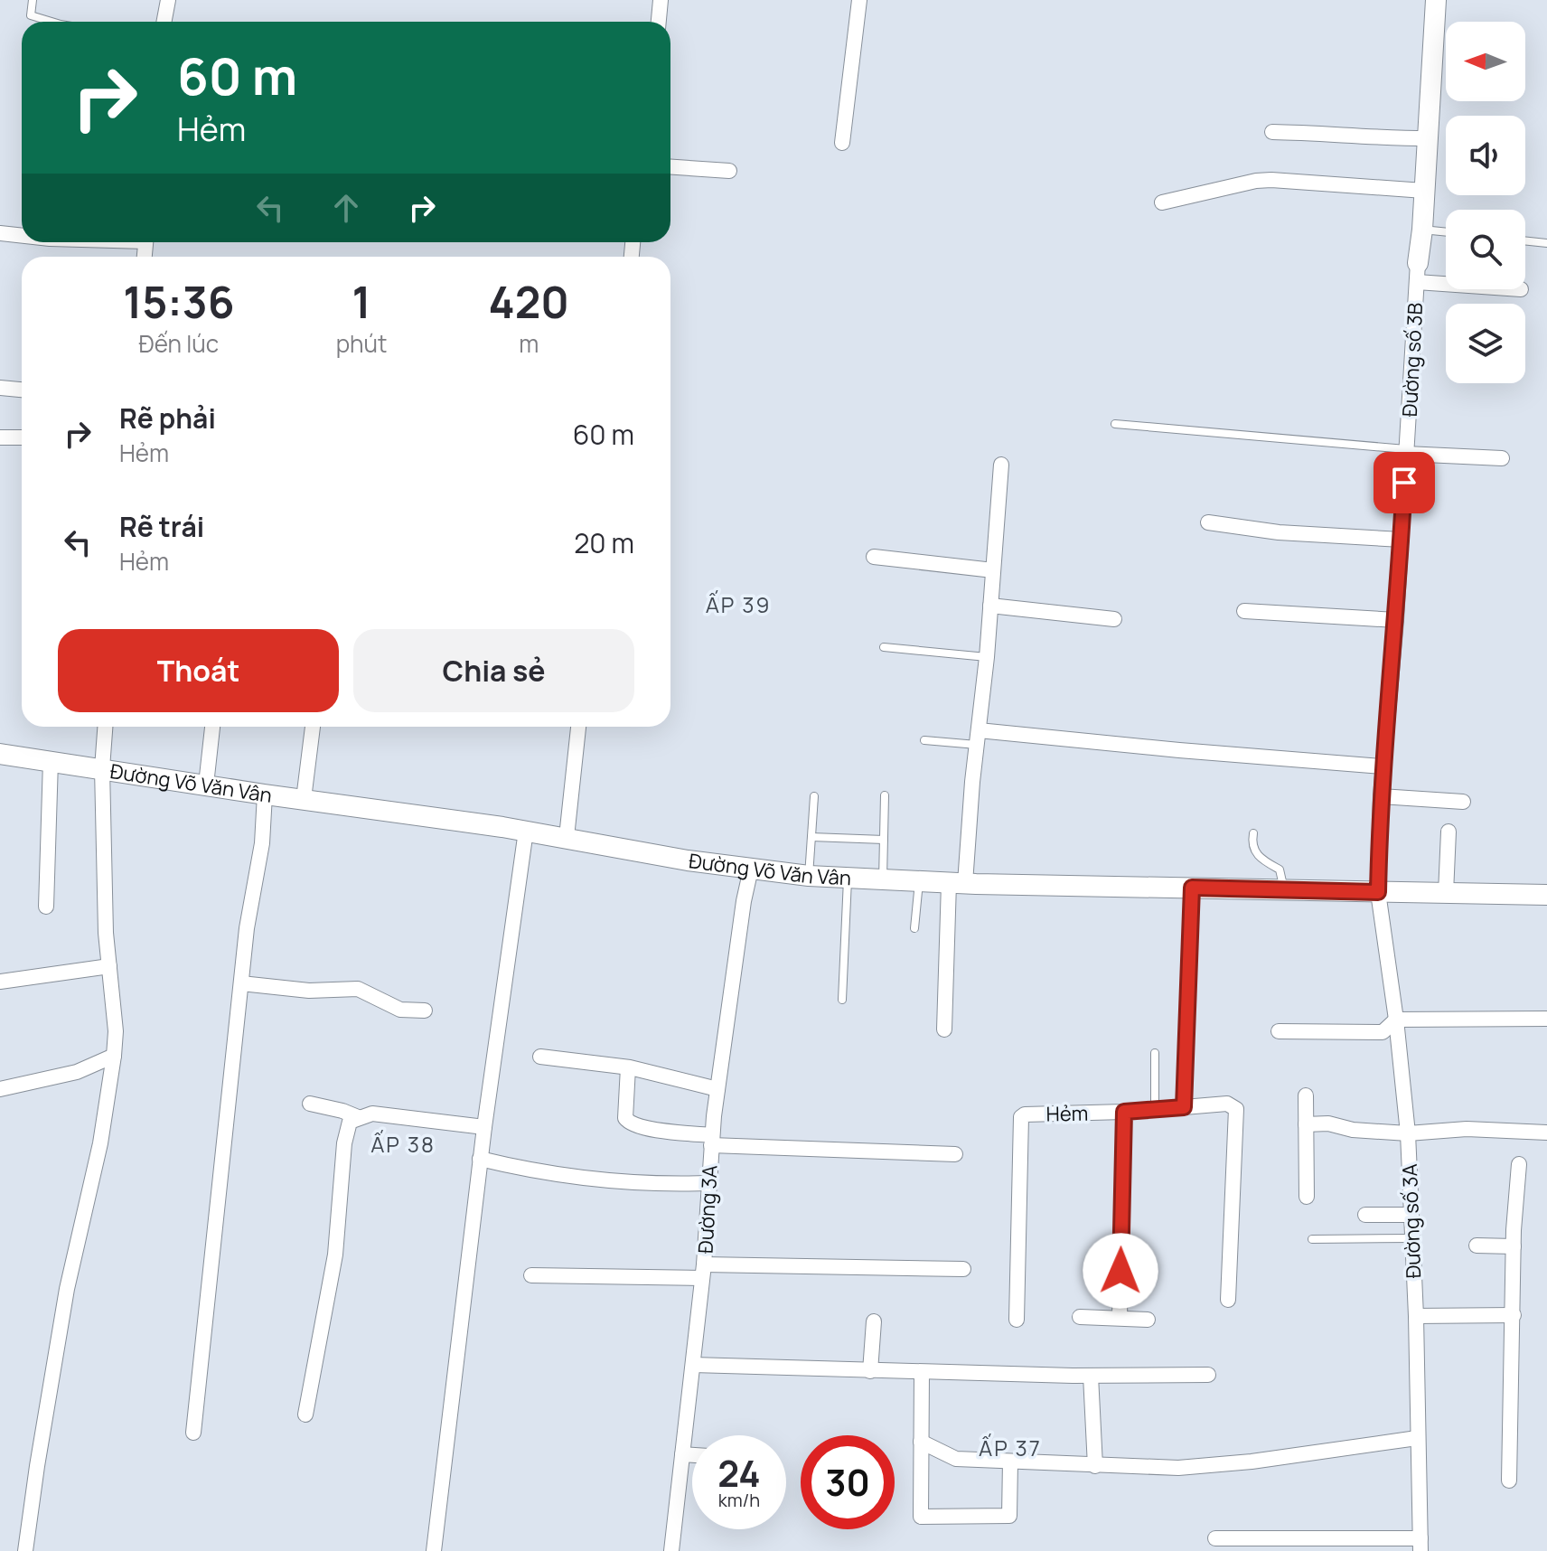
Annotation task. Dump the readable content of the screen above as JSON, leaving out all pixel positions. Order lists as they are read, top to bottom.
{
  "streets": {
    "street": [
      "Đường số 3B",
      "Đường Võ Văn Vân",
      "Hẻm",
      "Đường 3A",
      "Đường số 3A"
    ]
  },
  "crossings": [
    ["Đường số 3B", "Đường Võ Văn Vân"],
    ["Đường số 3B", "Đường số 3A"],
    ["Đường Võ Văn Vân", "Đường 3A"],
    ["Đường Võ Văn Vân", "Đường số 3A"]
  ],
  "districts": ["ẤP 39", "ẤP 38", "ẤP 37"],
  "north": "left",
  "page": {
    "turn": ["60 m", "Hẻm"],
    "eta": [
      "15:36",
      "Đến lúc",
      "1",
      "phút",
      "420",
      "m"
    ],
    "list": [
      {
        "name": "Rẽ phải",
        "note": "Hẻm",
        "value": "60 m"
      },
      {
        "name": "Rẽ trái",
        "note": "Hẻm",
        "value": "20 m"
      }
    ],
    "buttons": ["Thoát", "Chia sẻ"],
    "speed": "24 km/h",
    "limit": "30"
  }
}
